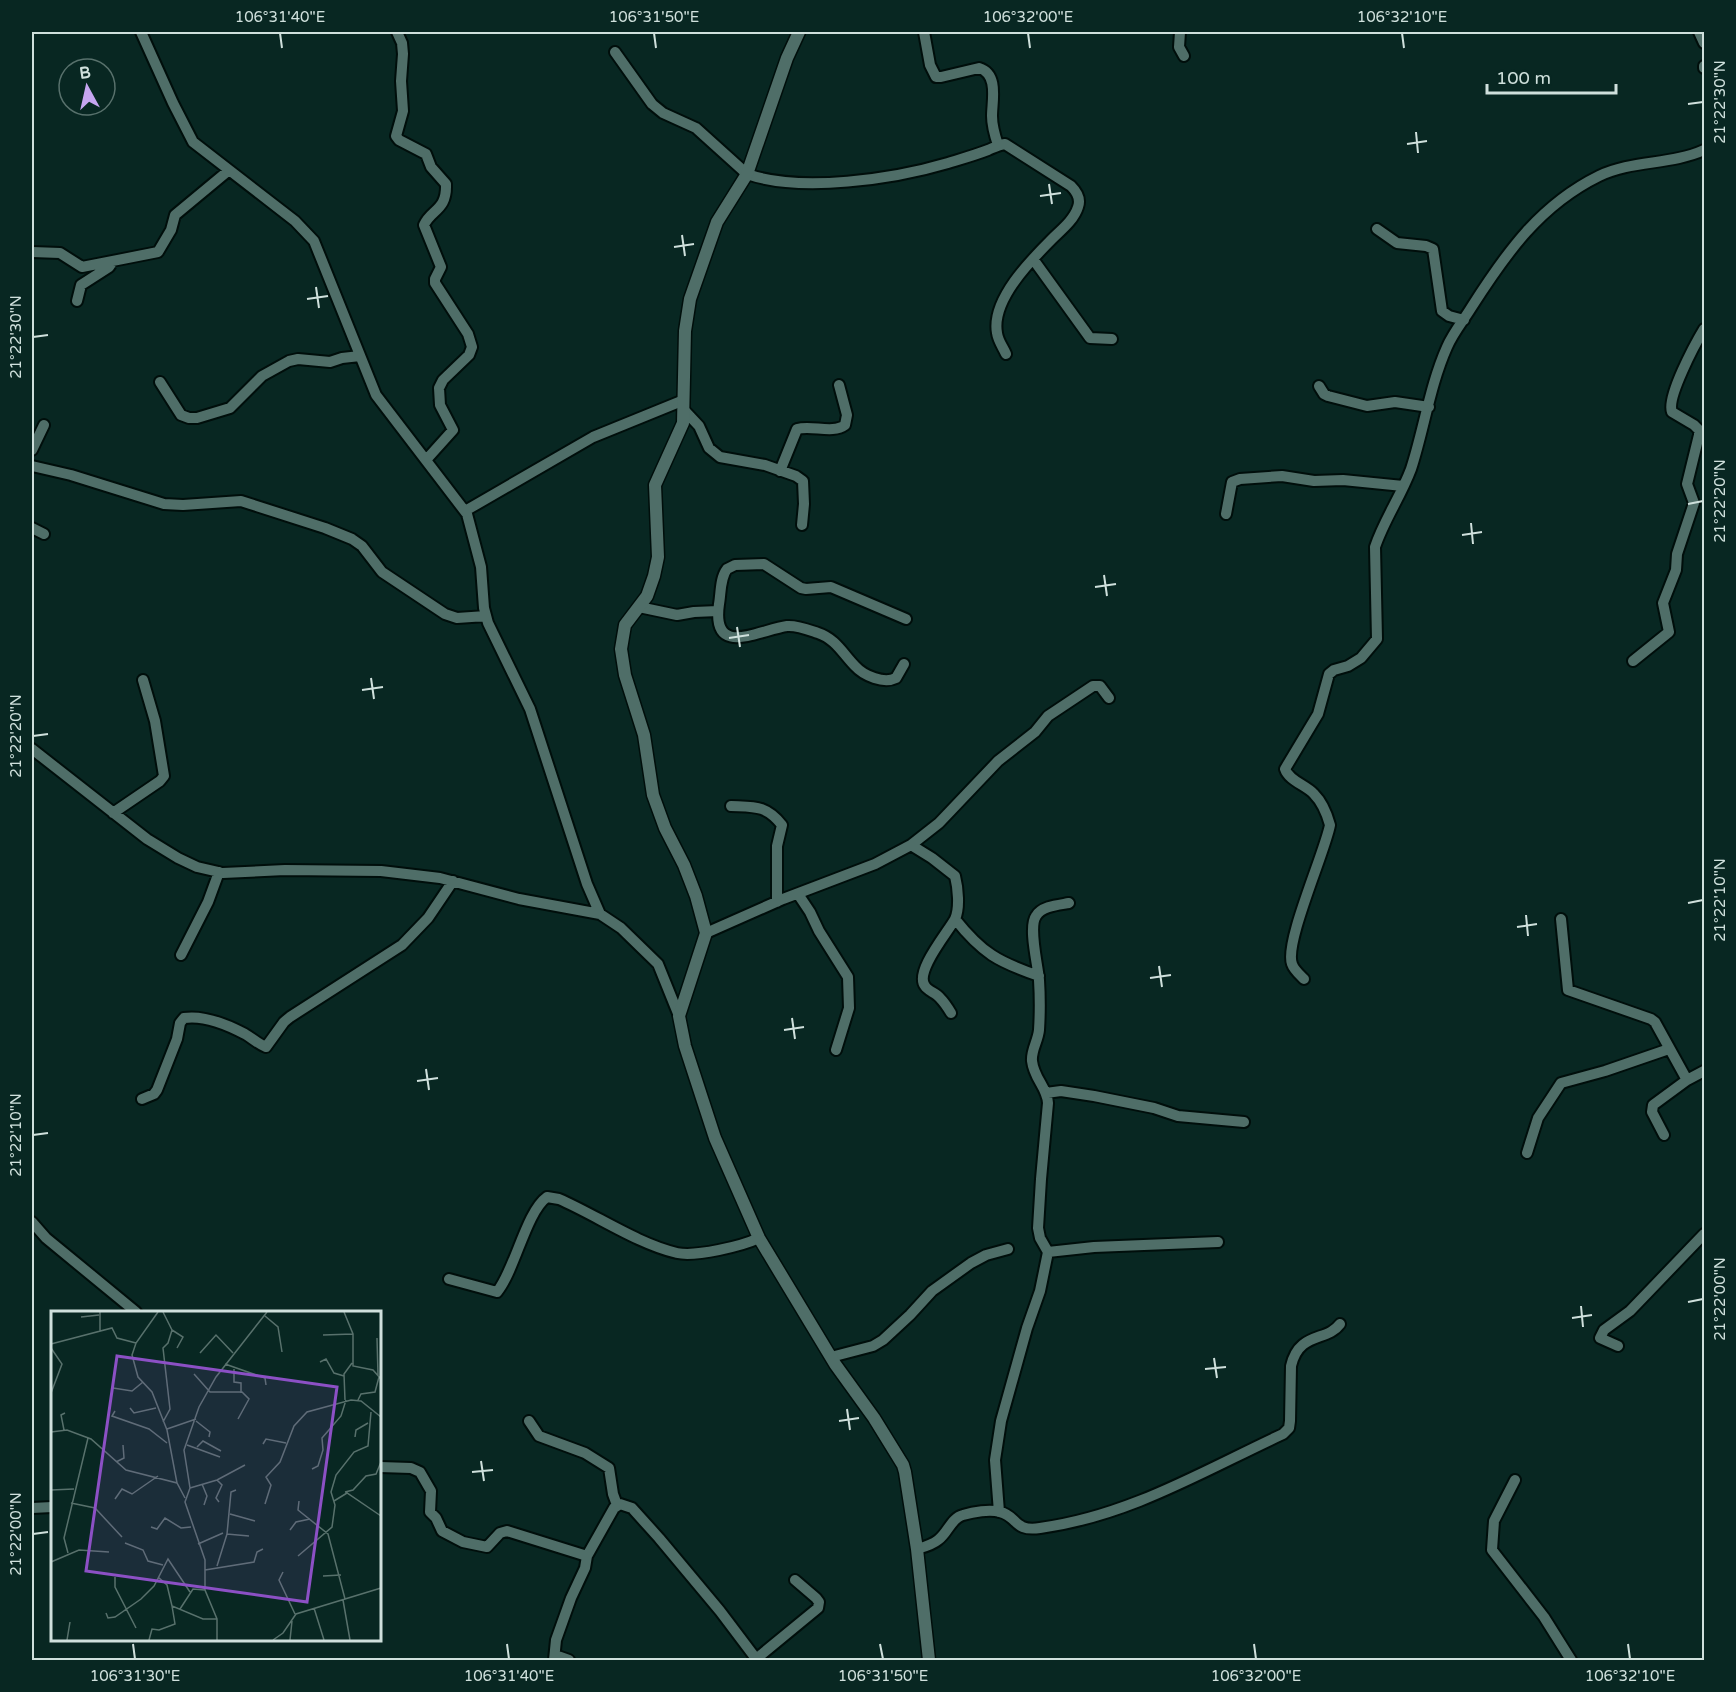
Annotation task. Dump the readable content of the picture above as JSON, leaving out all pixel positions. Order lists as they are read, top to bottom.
{
  "scale_bar": "100 m",
  "north": "top",
  "coordinates": [
    "106°31'40\"E",
    "106°31'50\"E",
    "106°32'00\"E",
    "106°32'10\"E",
    "21°22'30\"N",
    "21°22'20\"N",
    "21°22'10\"N",
    "21°22'00\"N",
    "106°31'30\"E"
  ]
}
